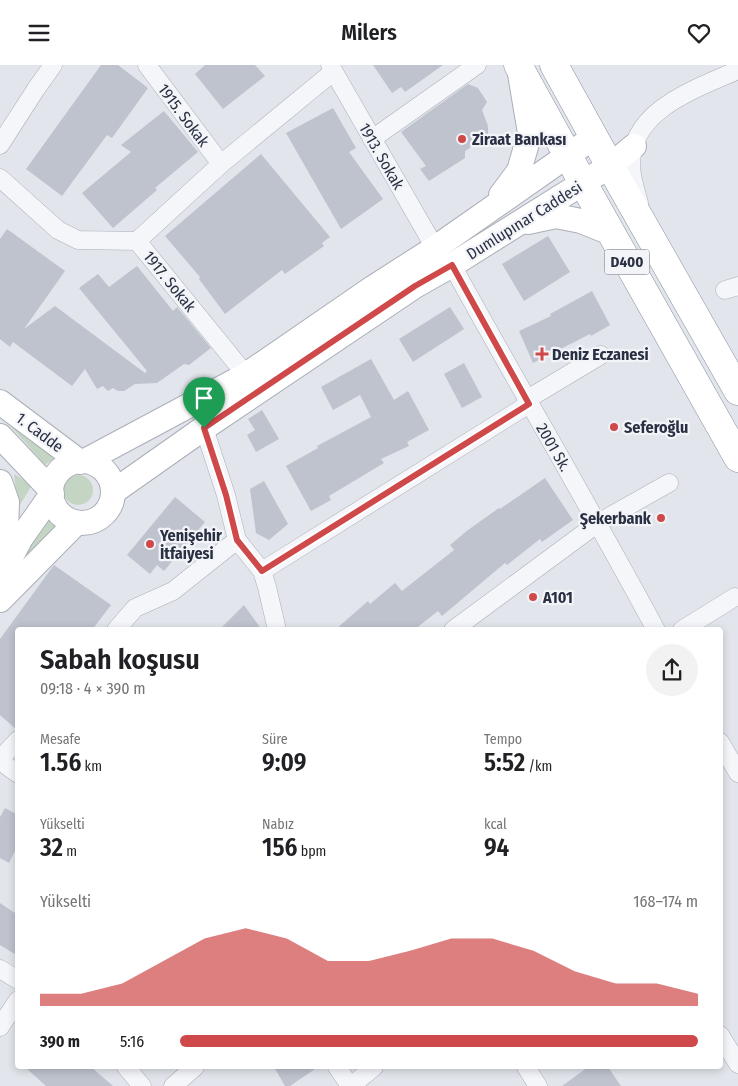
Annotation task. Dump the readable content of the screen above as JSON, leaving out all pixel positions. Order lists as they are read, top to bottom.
{
  "streets": {
    "highway": ["D400"],
    "street": [
      "1915. Sokak",
      "1913. Sokak",
      "Dumlupınar Caddesi",
      "1917. Sokak",
      "1. Cadde",
      "2001 Sk."
    ]
  },
  "crossings": [
    ["1913. Sokak", "Dumlupınar Caddesi"],
    ["Dumlupınar Caddesi", "D400"],
    ["Dumlupınar Caddesi", "1917. Sokak"],
    ["Dumlupınar Caddesi", "1. Cadde"],
    ["Dumlupınar Caddesi", "2001 Sk."]
  ],
  "places": {
    "other": [
      "Ziraat Bankası",
      "Seferoğlu",
      "Şekerbank",
      "Yenişehir İtfaiyesi",
      "A101"
    ],
    "health": ["Deniz Eczanesi"]
  },
  "page": {
    "header": "Milers",
    "heading": ["Sabah koşusu", "09:18 · 4 × 390 m"],
    "stats": [
      ["Mesafe", "1.56 km"],
      ["Süre", "9:09"],
      ["Tempo", "5:52 /km"],
      ["Yükselti", "32 m"],
      ["Nabız", "156 bpm"],
      ["kcal", "94"]
    ],
    "chart": ["Yükselti", "168–174 m"],
    "list": [
      {
        "name": "390 m",
        "note": "5:16"
      }
    ]
  }
}
